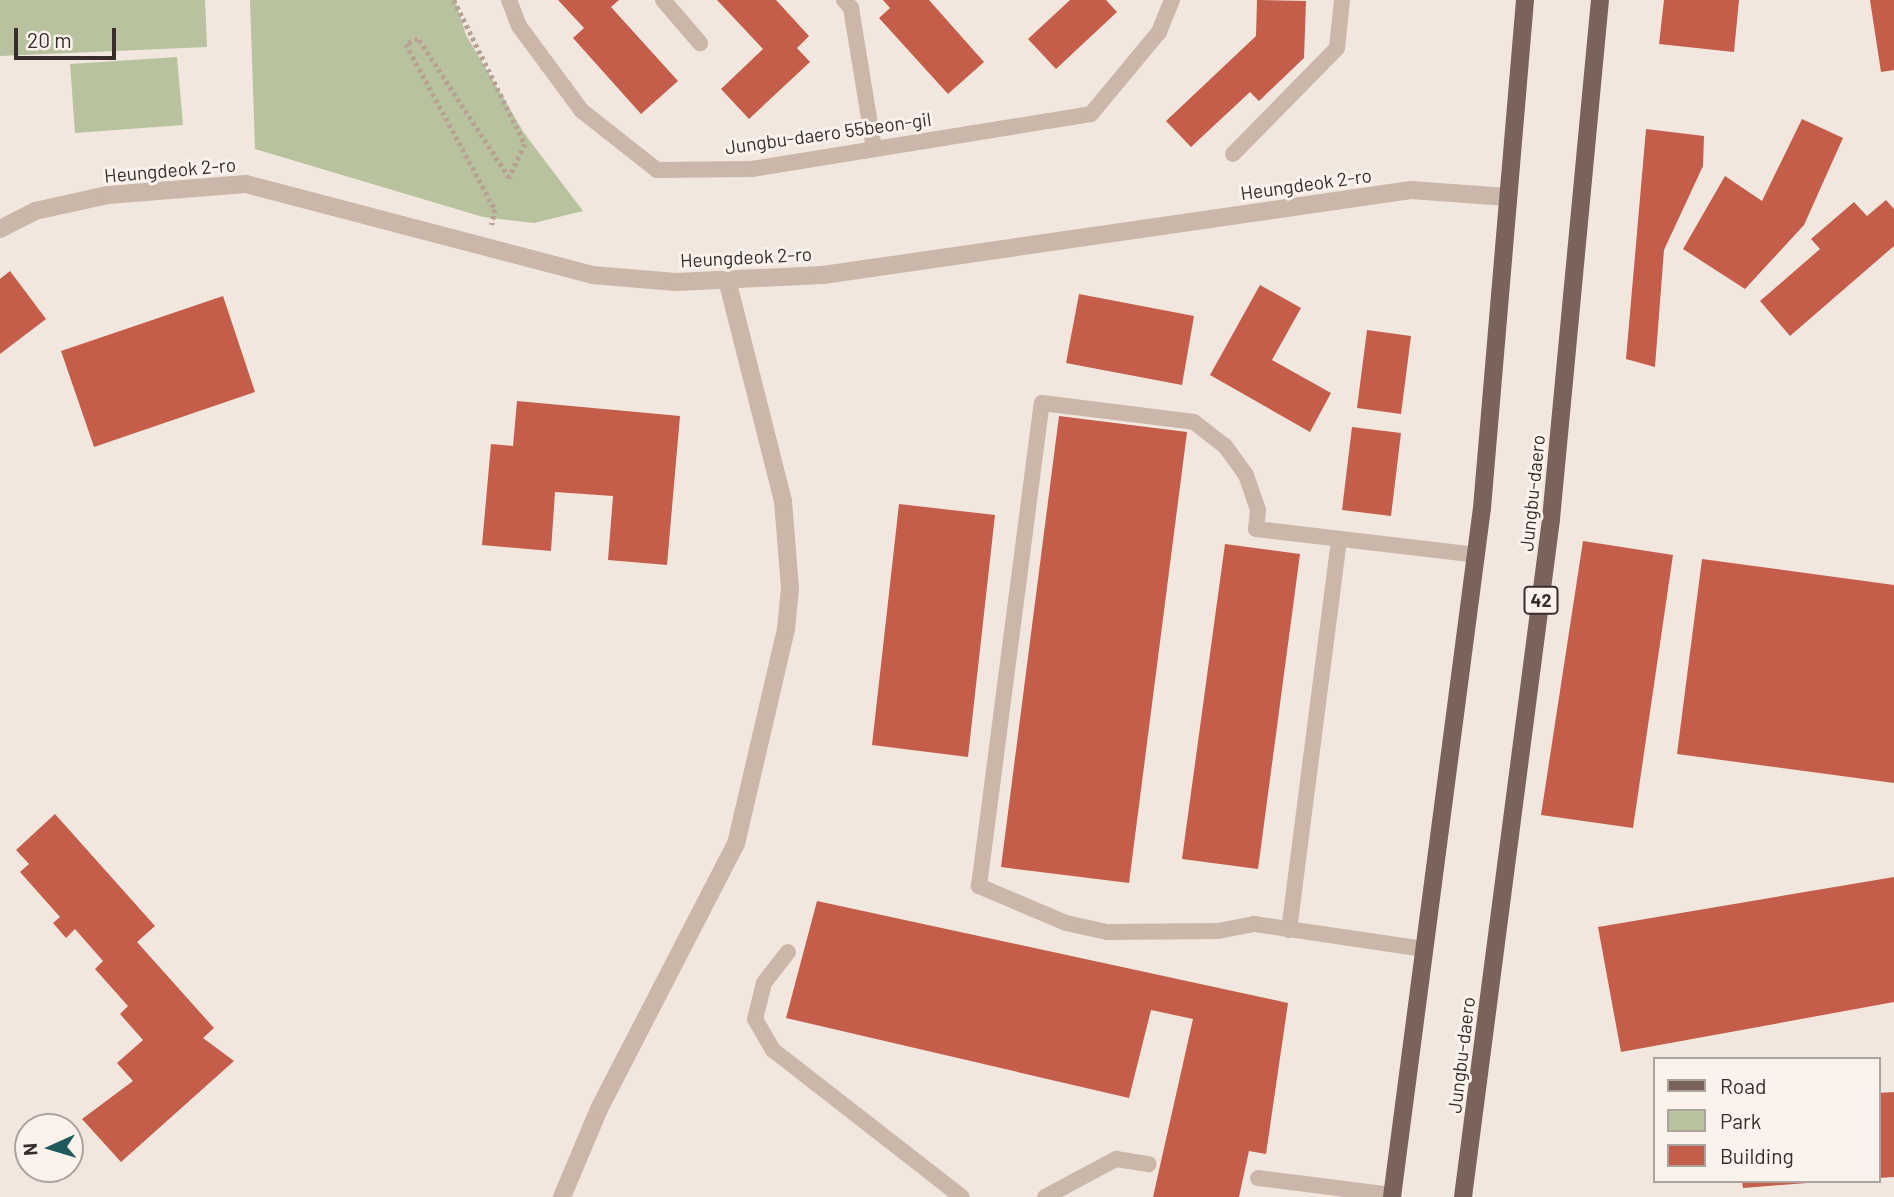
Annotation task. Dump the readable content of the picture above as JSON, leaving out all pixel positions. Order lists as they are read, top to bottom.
{
  "streets": {
    "main road": ["Jungbu-daero", "42"],
    "street": ["Heungdeok 2-ro"],
    "lane": ["Jungbu-daero 55beon-gil"]
  },
  "legend": ["Road", "Park", "Building"],
  "scale_bar": "20 m",
  "north": "left"
}
